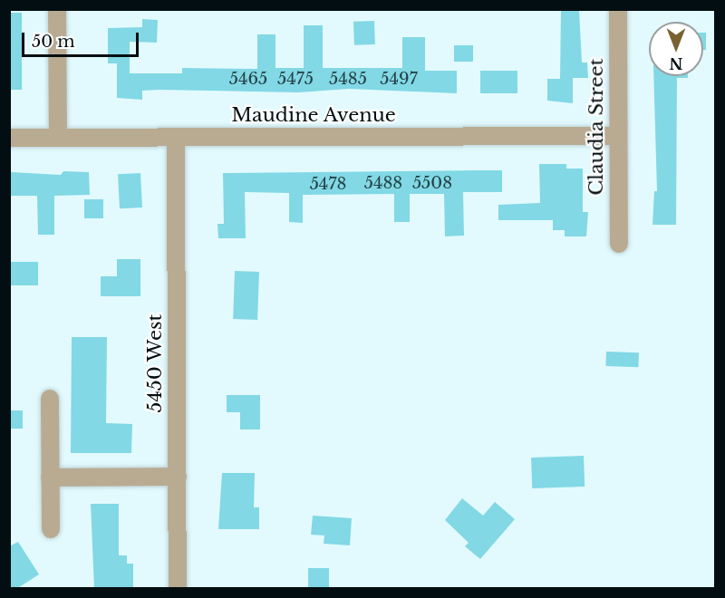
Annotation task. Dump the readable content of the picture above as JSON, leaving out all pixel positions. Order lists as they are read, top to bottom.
{
  "streets": {
    "street": ["Maudine Avenue", "Claudia Street", "5450 West"]
  },
  "crossings": [
    ["Maudine Avenue", "Claudia Street"],
    ["Maudine Avenue", "5450 West"]
  ],
  "house_numbers": [
    "5465",
    "5475",
    "5485",
    "5497",
    "5488",
    "5508",
    "5478"
  ],
  "scale_bar": "50 m",
  "north": "bottom"
}
